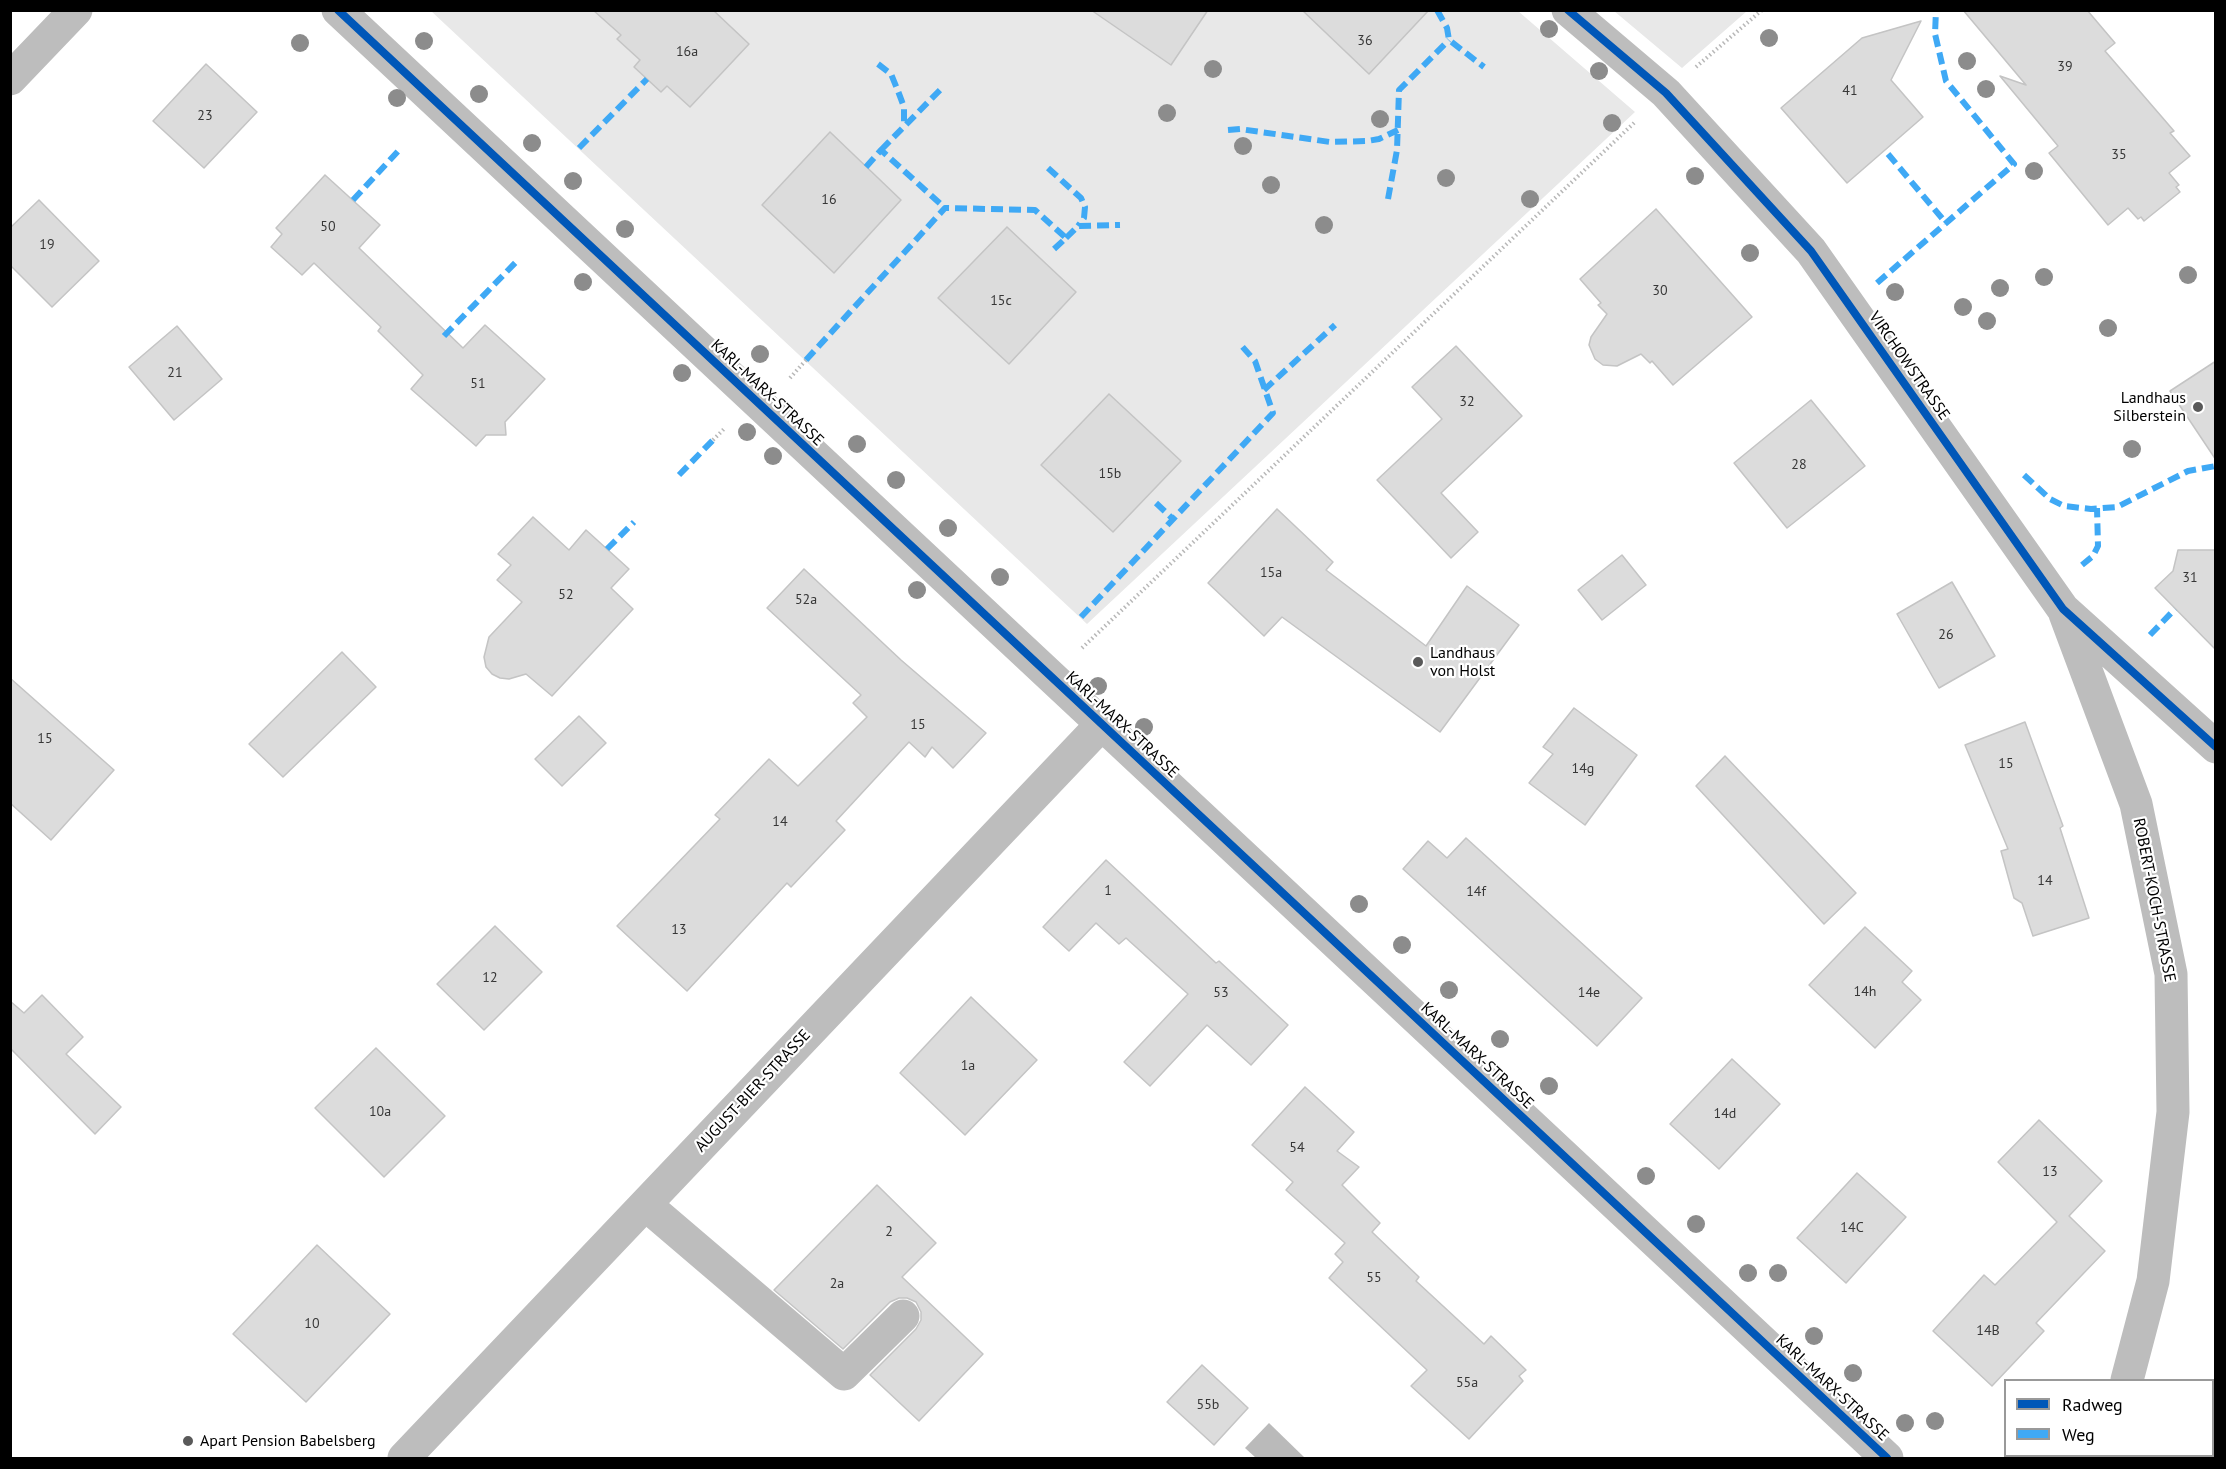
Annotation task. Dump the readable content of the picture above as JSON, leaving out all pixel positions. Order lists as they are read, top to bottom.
{
  "streets": {
    "street": [
      "VIRCHOWSTRASSE",
      "KARL-MARX-STRASSE",
      "ROBERT-KOCH-STRASSE",
      "AUGUST-BIER-STRASSE"
    ]
  },
  "crossings": [
    ["VIRCHOWSTRASSE", "ROBERT-KOCH-STRASSE"],
    ["KARL-MARX-STRASSE", "AUGUST-BIER-STRASSE"]
  ],
  "places": ["Landhaus Silberstein", "Landhaus von Holst", "Apart Pension Babelsberg"],
  "house_numbers": [
    "36",
    "16a",
    "39",
    "41",
    "23",
    "35",
    "16",
    "50",
    "19",
    "30",
    "15c",
    "21",
    "51",
    "32",
    "28",
    "15b",
    "15a",
    "31",
    "52",
    "52a",
    "26",
    "15",
    "15",
    "15",
    "14g",
    "14",
    "14",
    "1",
    "14f",
    "13",
    "12",
    "14h",
    "53",
    "14e",
    "1a",
    "10a",
    "14d",
    "54",
    "13",
    "14C",
    "2",
    "55",
    "2a",
    "10",
    "14B",
    "55a",
    "55b"
  ],
  "legend": ["Radweg", "Weg"]
}
